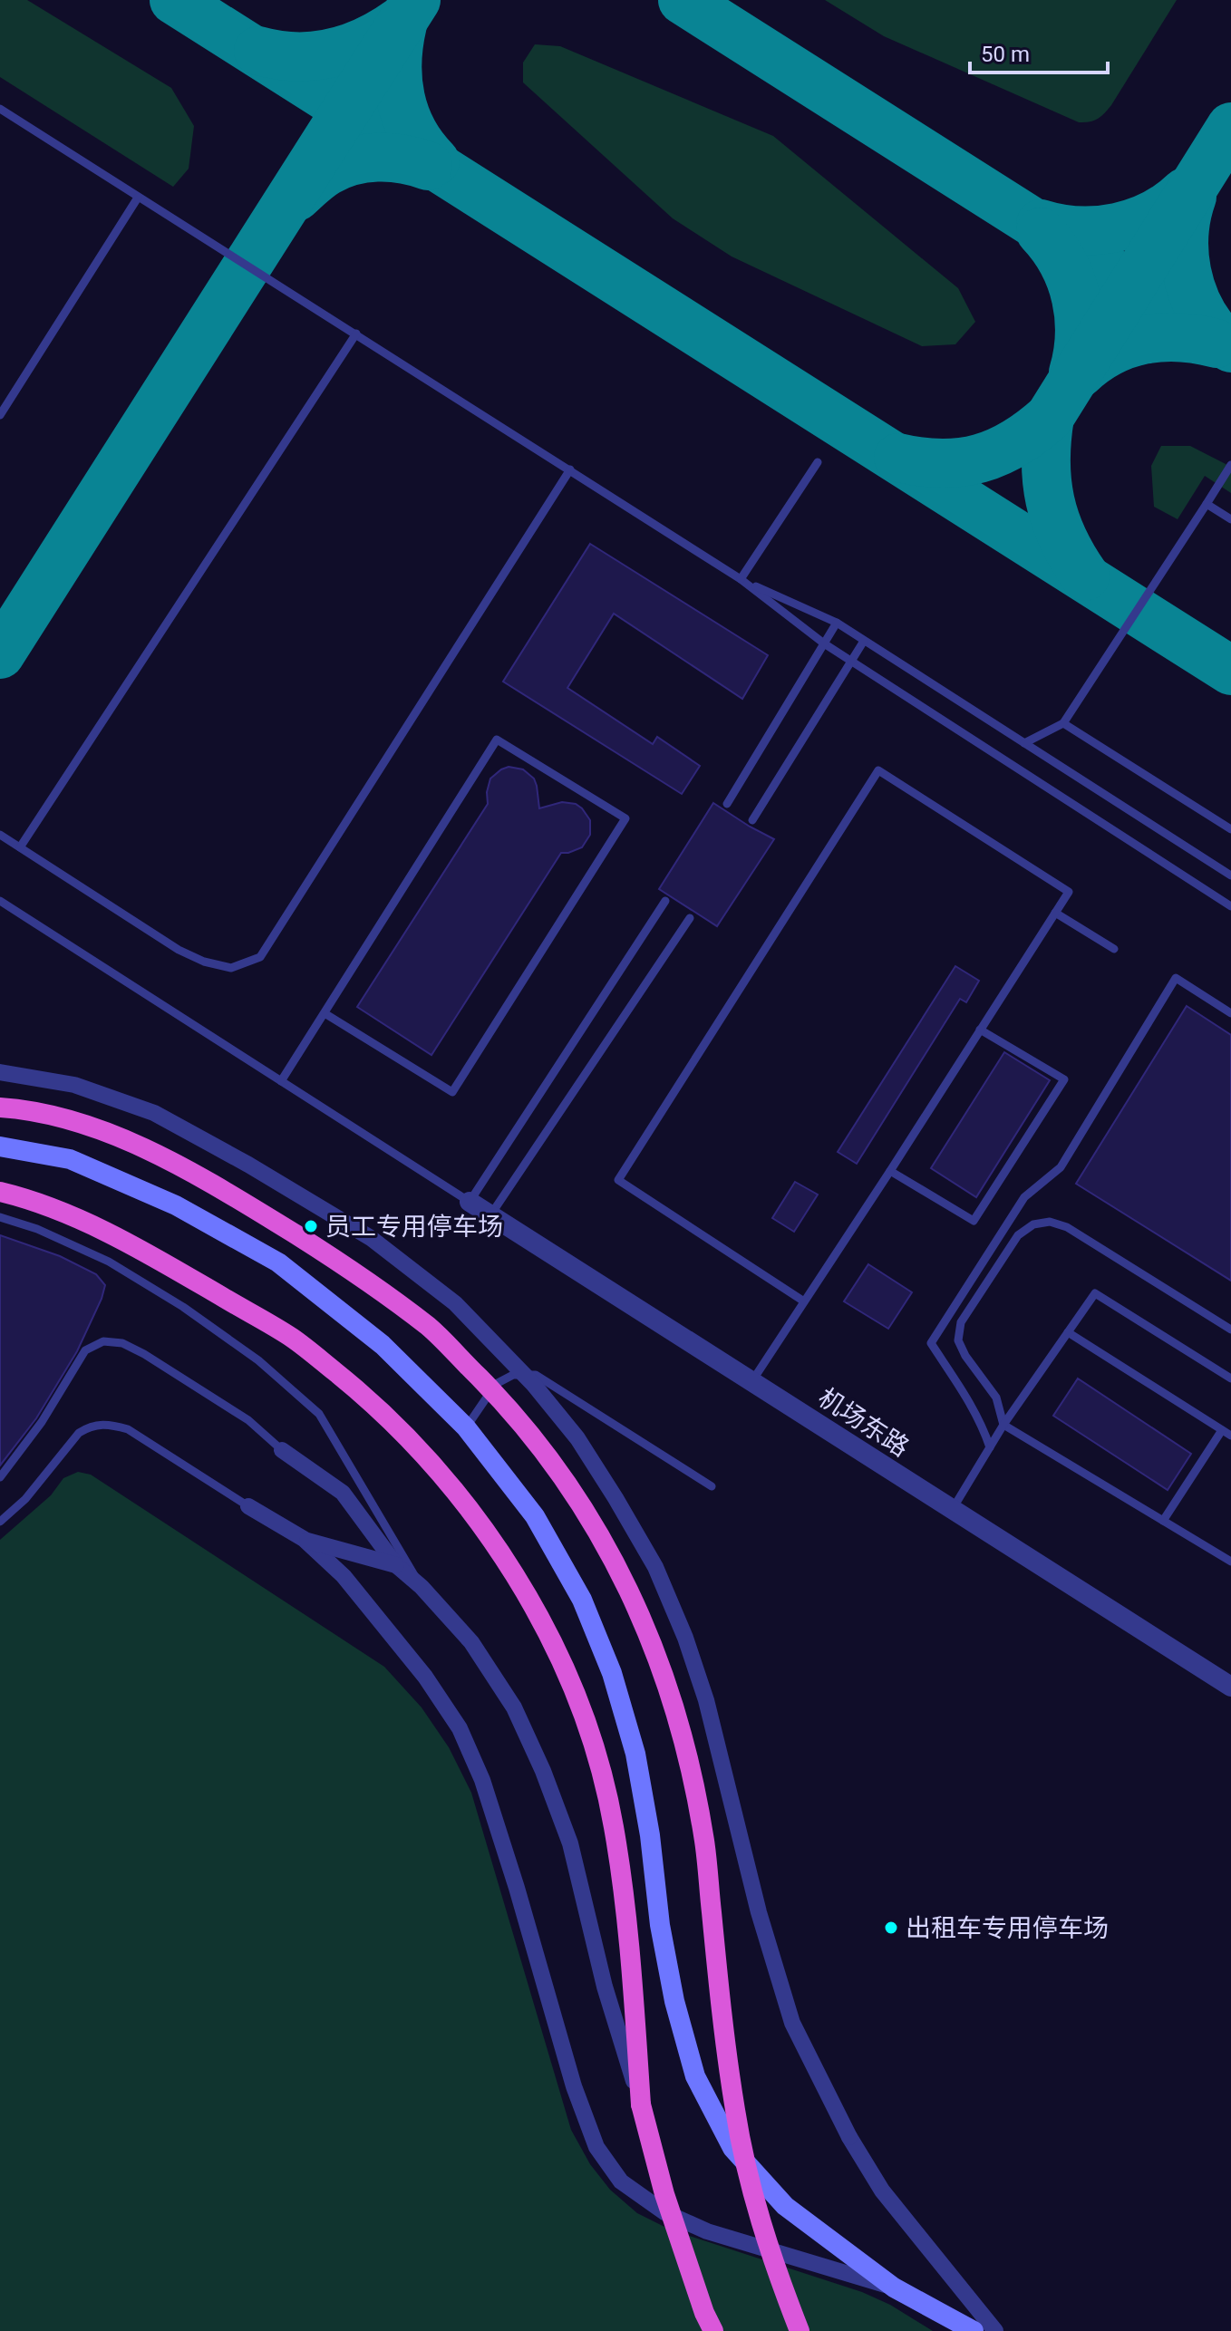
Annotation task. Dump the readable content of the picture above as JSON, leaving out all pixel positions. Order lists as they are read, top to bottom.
{
  "streets": {
    "street": ["机场东路"]
  },
  "places": ["员工专用停车场", "出租车专用停车场"],
  "scale_bar": "50 m"
}
